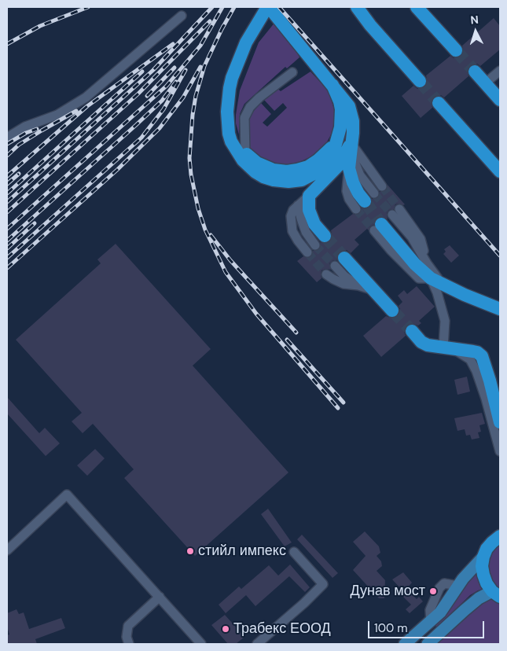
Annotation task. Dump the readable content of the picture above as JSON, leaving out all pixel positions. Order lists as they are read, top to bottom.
{
  "places": ["стийл импекс", "Дунав мост", "Трабекс ЕООД"],
  "scale_bar": "100 m",
  "north": "top"
}
